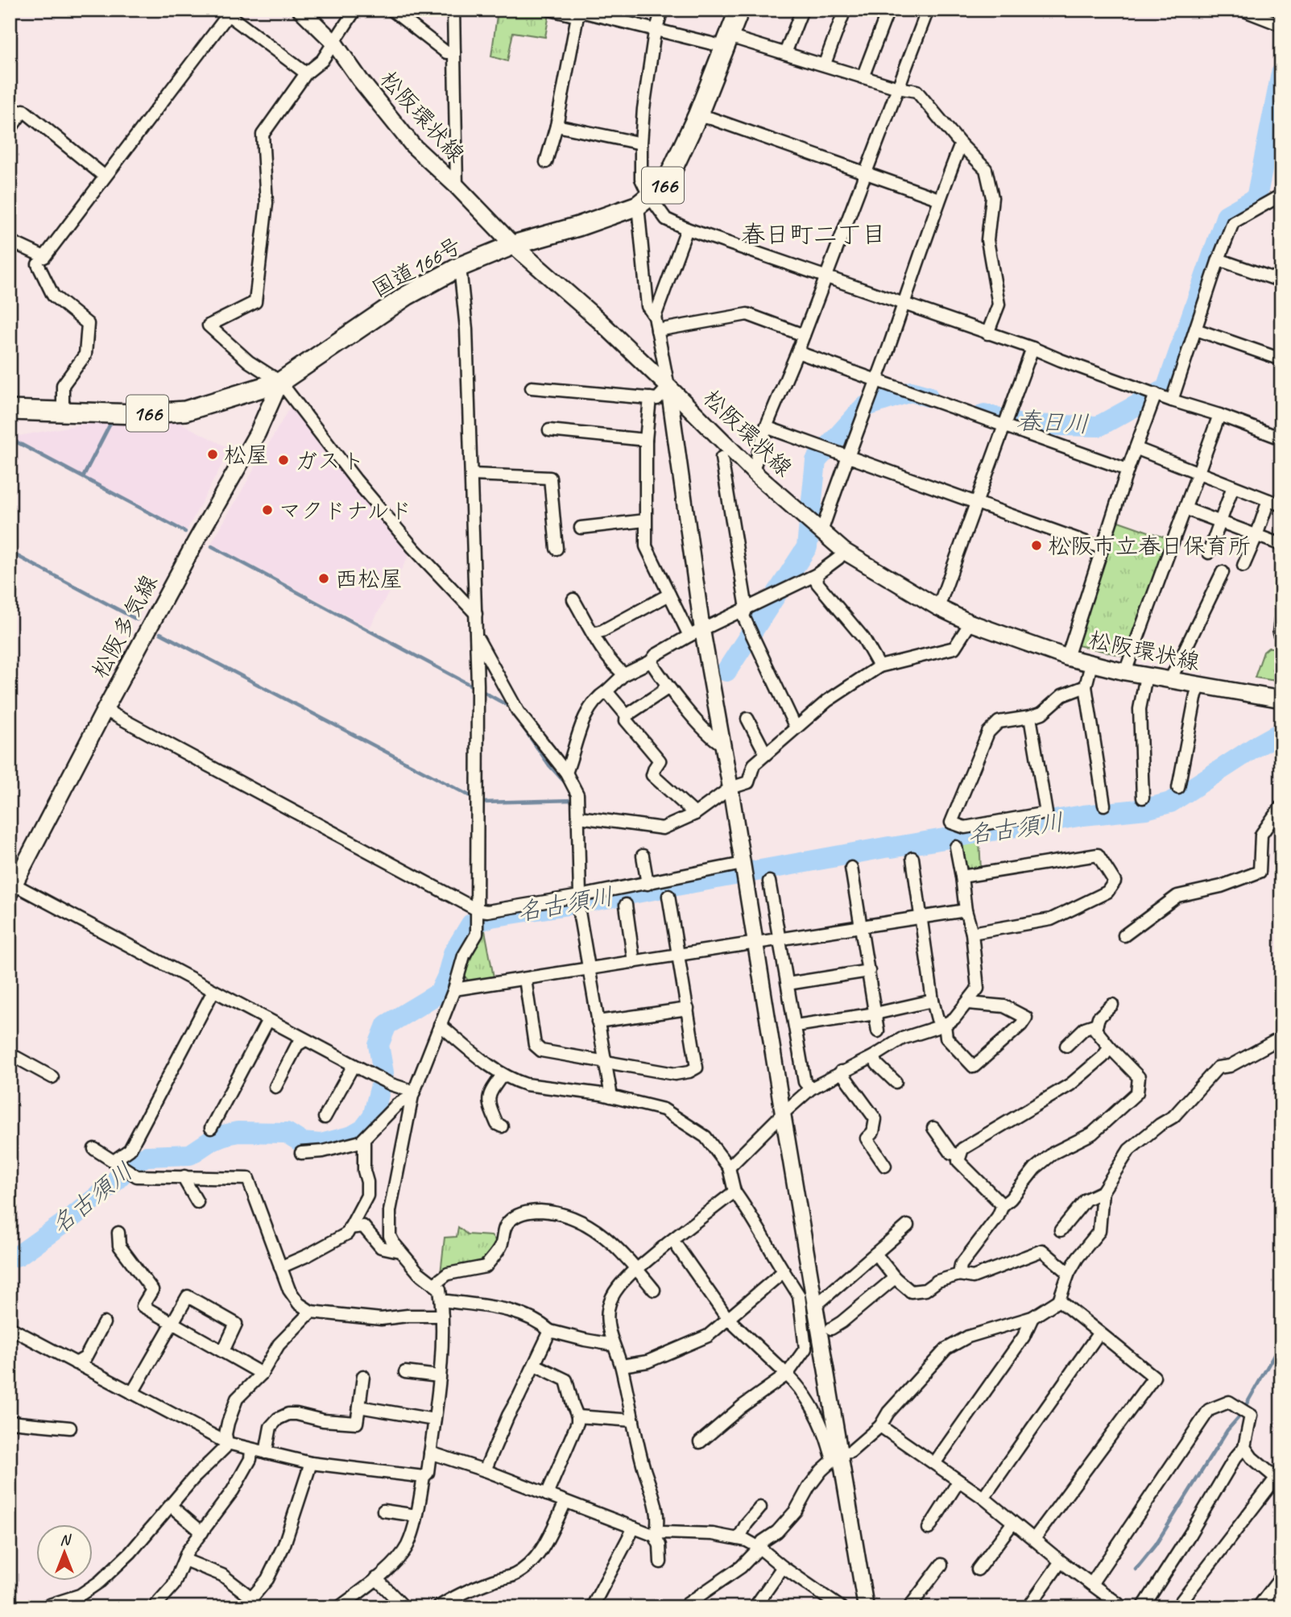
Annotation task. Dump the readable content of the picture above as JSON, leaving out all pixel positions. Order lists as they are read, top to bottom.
{
  "streets": {
    "highway": ["166", "国道166号"],
    "main road": ["松阪環状線", "松阪多気線"]
  },
  "crossings": [
    ["松阪環状線", "国道166号"],
    ["国道166号", "松阪多気線"]
  ],
  "districts": ["春日町二丁目"],
  "water": ["春日川", "名古須川"],
  "places": [
    "松屋",
    "ガスト",
    "マクドナルド",
    "松阪市立春日保育所",
    "西松屋"
  ],
  "north": "top"
}
